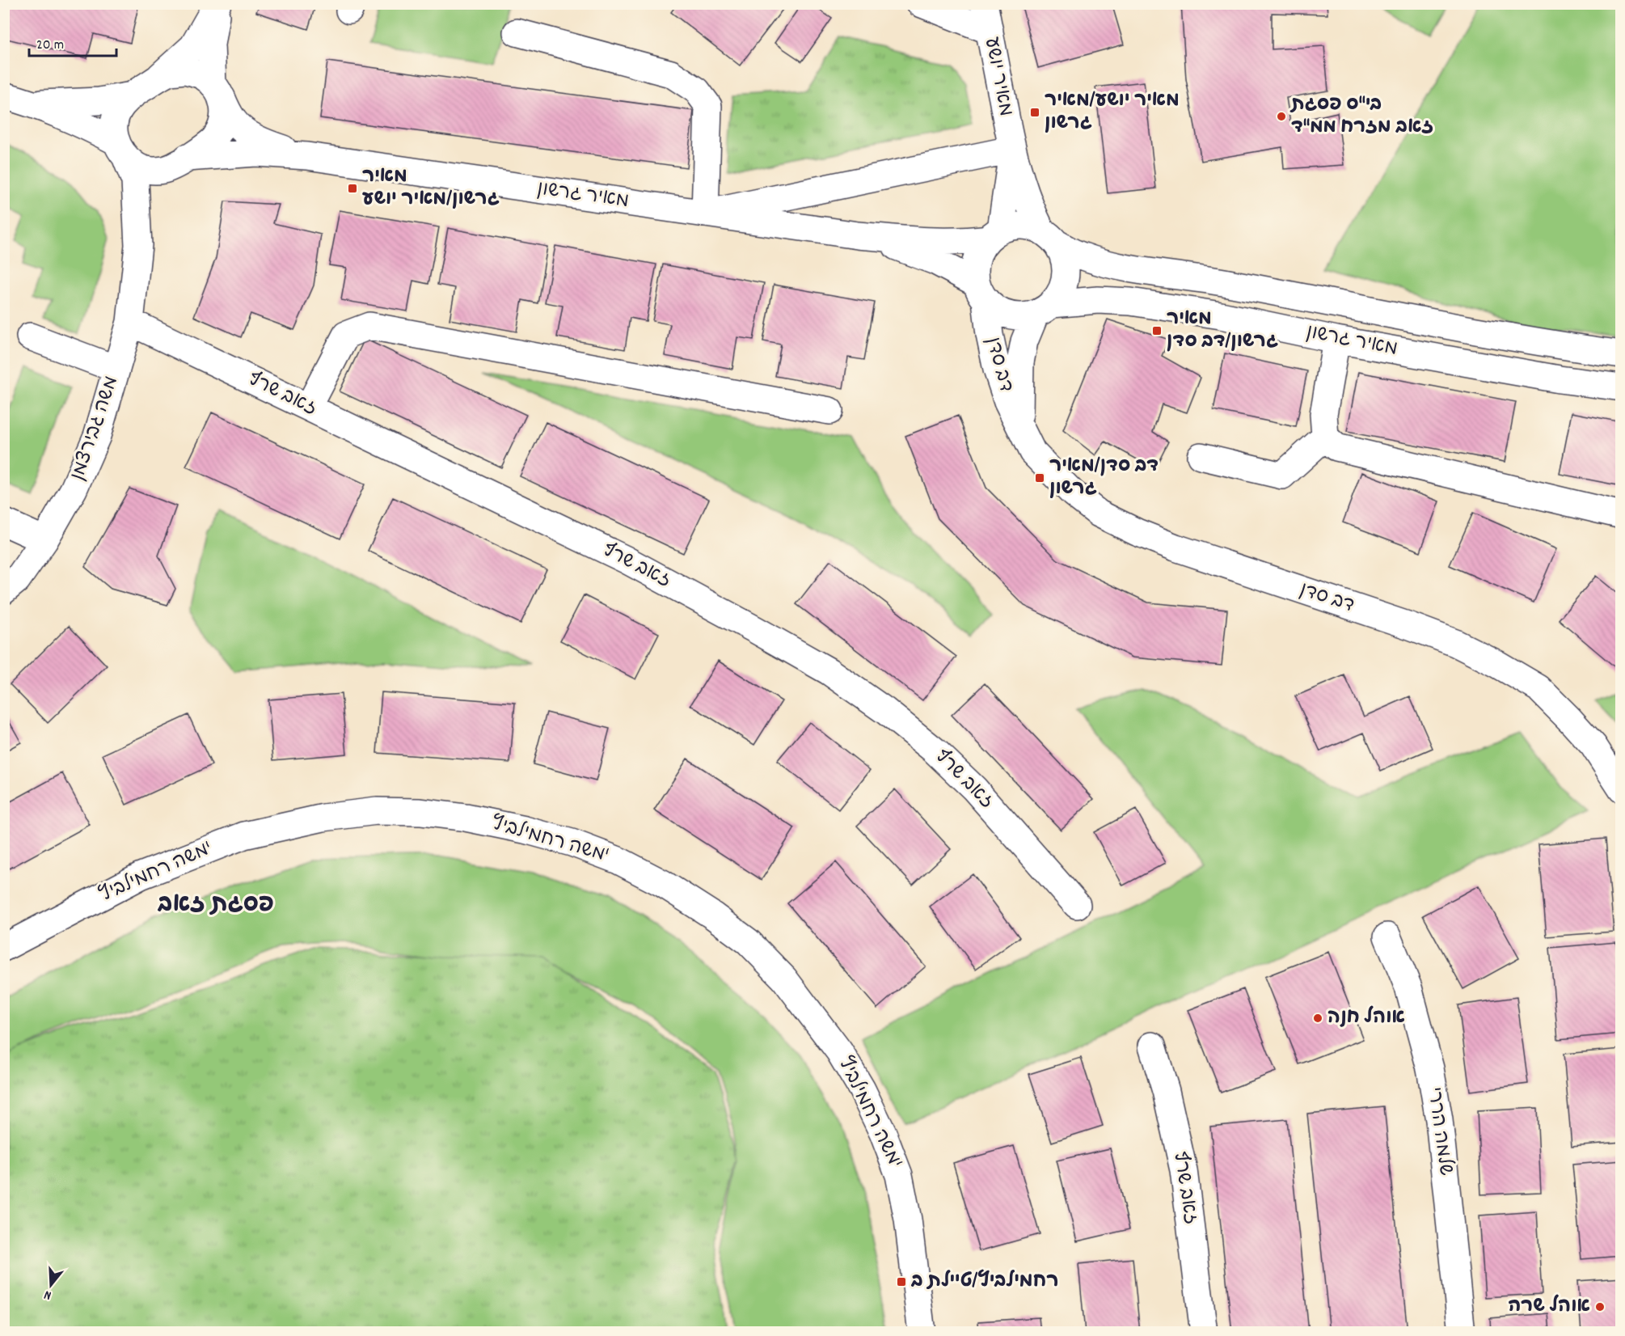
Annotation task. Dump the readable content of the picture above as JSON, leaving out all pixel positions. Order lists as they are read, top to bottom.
{
  "streets": {
    "street": [
      "מאיר יושע",
      "מאיר גרשון",
      "דב סדן",
      "זאב שרף",
      "משה גבירצמן",
      "משה רחמילביץ'",
      "שלמה הררי"
    ]
  },
  "crossings": [
    ["מאיר יושע", "מאיר גרשון"],
    ["מאיר יושע", "דב סדן"],
    ["מאיר גרשון", "דב סדן"],
    ["מאיר גרשון", "משה גבירצמן"],
    ["זאב שרף", "משה גבירצמן"]
  ],
  "districts": ["פסגת זאב"],
  "places": {
    "transit": [
      "מאיר יושע/מאיר גרשון",
      "מאיר גרשון/מאיר יושע",
      "מאיר גרשון/דב סדן",
      "דב סדן/מאיר גרשון",
      "רחמילביץ/טיילת ב"
    ],
    "other": ["בי\"ס פסגת זאב מזרח ממ\"ד", "אוהל חנה", "אוהל שרה"]
  },
  "scale_bar": "20 m",
  "north": "bottom"
}
